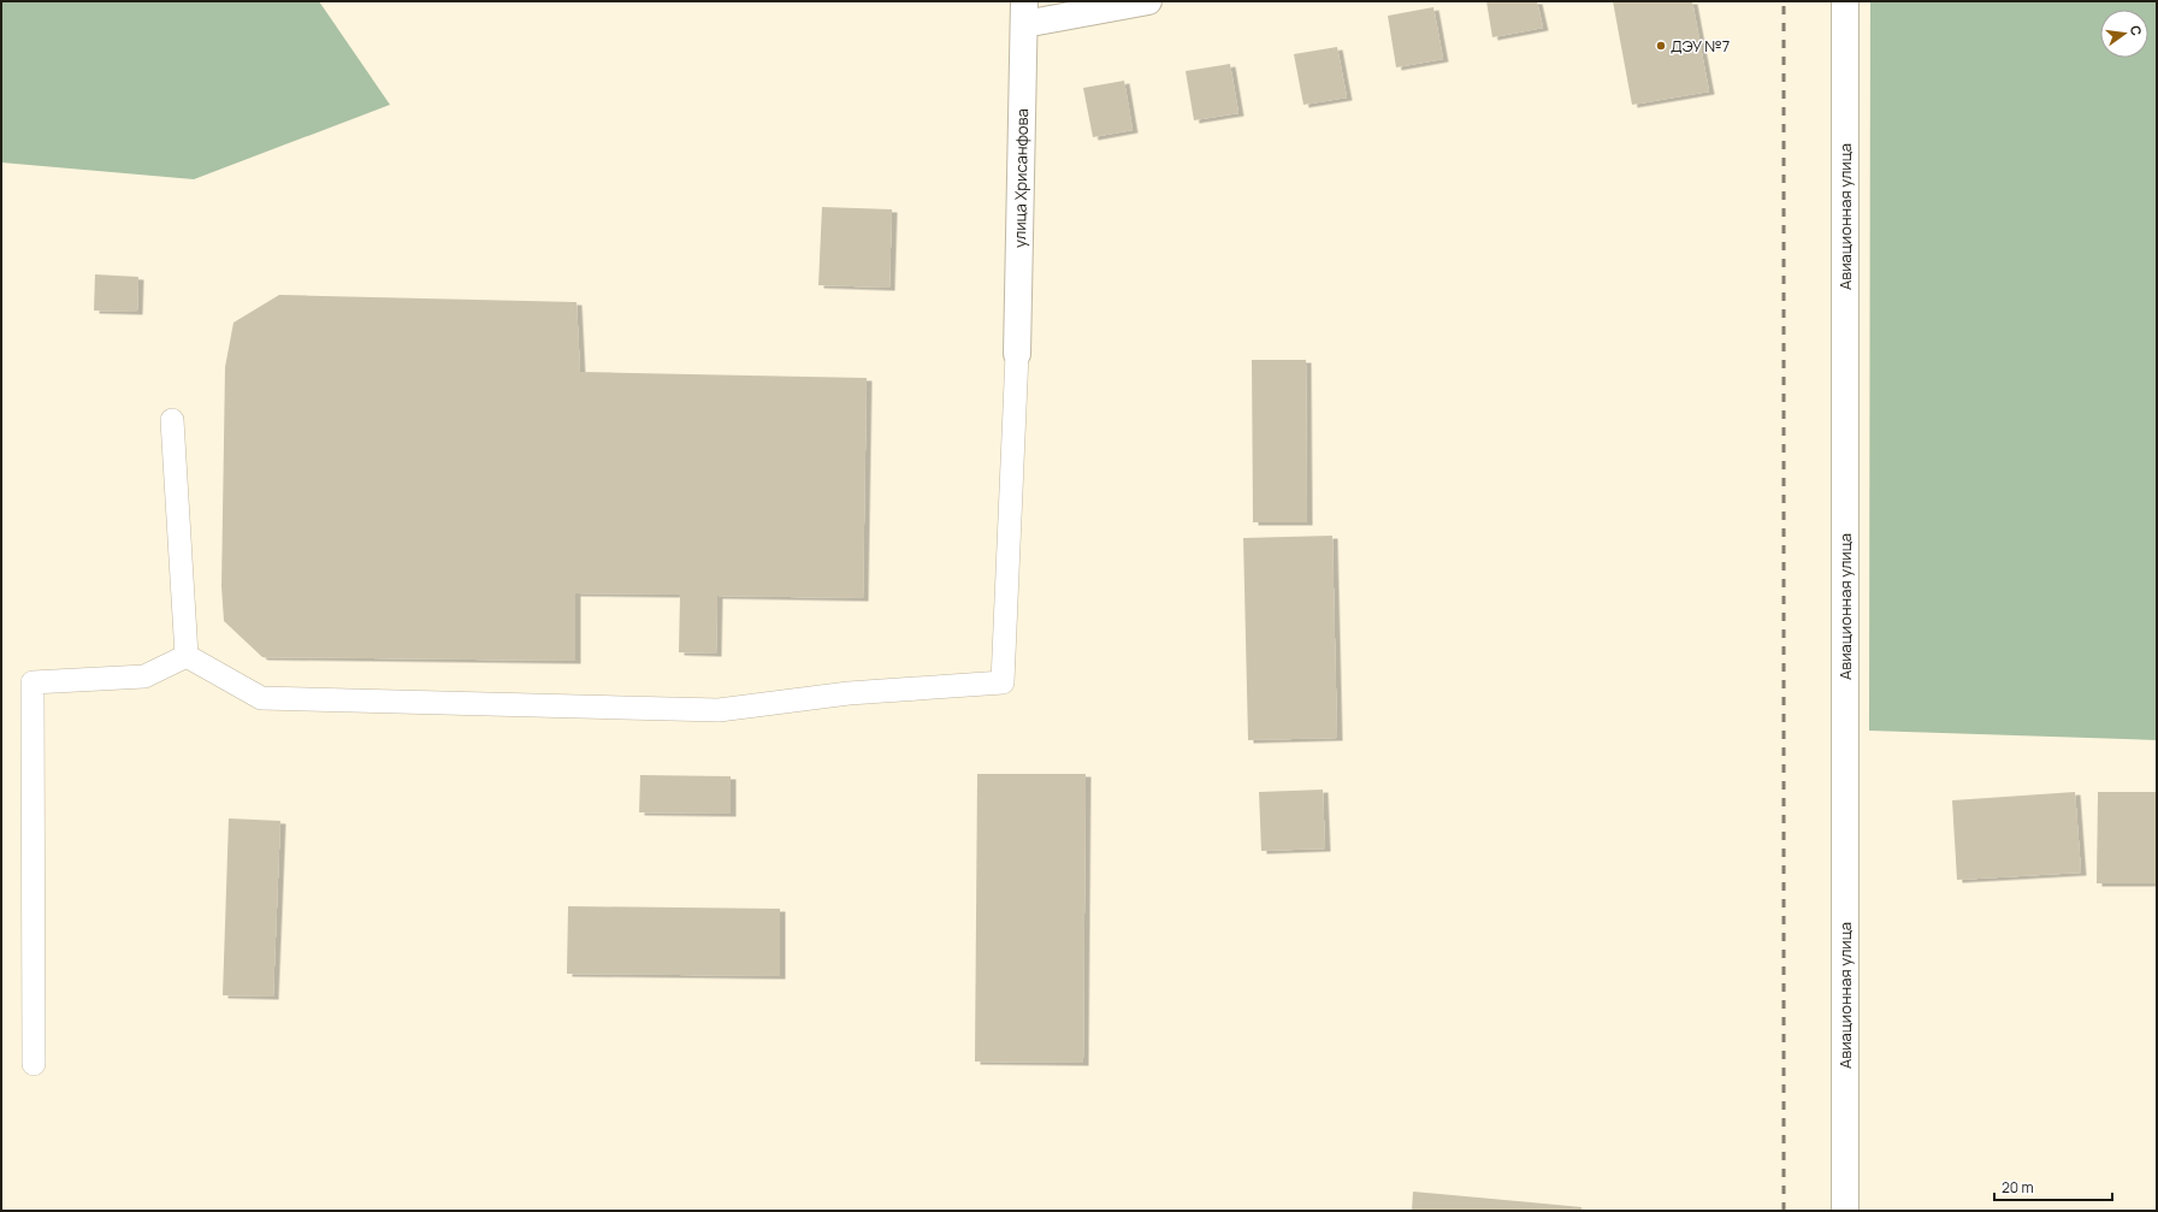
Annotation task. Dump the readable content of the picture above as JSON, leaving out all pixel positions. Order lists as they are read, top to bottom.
{
  "streets": {
    "street": ["улица Хрисанфова", "Авиационная улица"]
  },
  "places": ["ДЭУ №7"],
  "scale_bar": "20 m",
  "north": "right"
}
